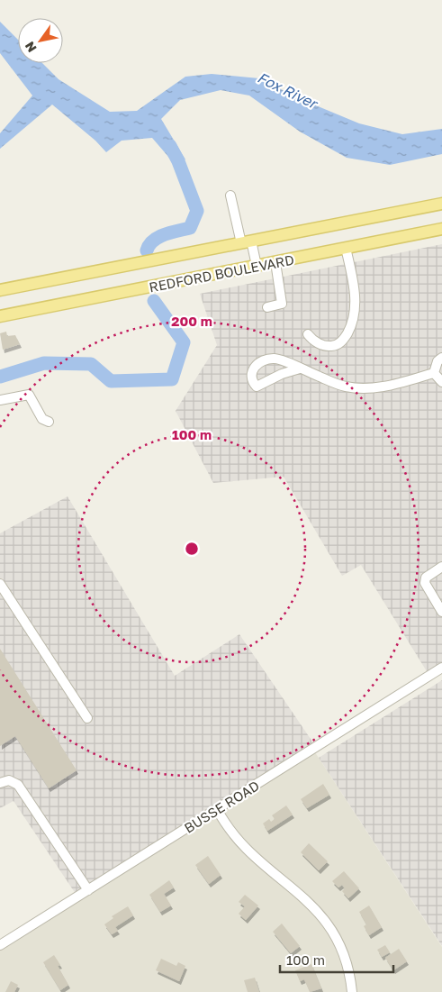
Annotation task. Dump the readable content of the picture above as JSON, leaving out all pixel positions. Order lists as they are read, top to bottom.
{
  "streets": {
    "main road": ["REDFORD BOULEVARD"],
    "street": ["BUSSE ROAD"]
  },
  "water": ["Fox River"],
  "scale_bar": "100 m",
  "north": "bottom left",
  "rings": ["200 m", "100 m"]
}
